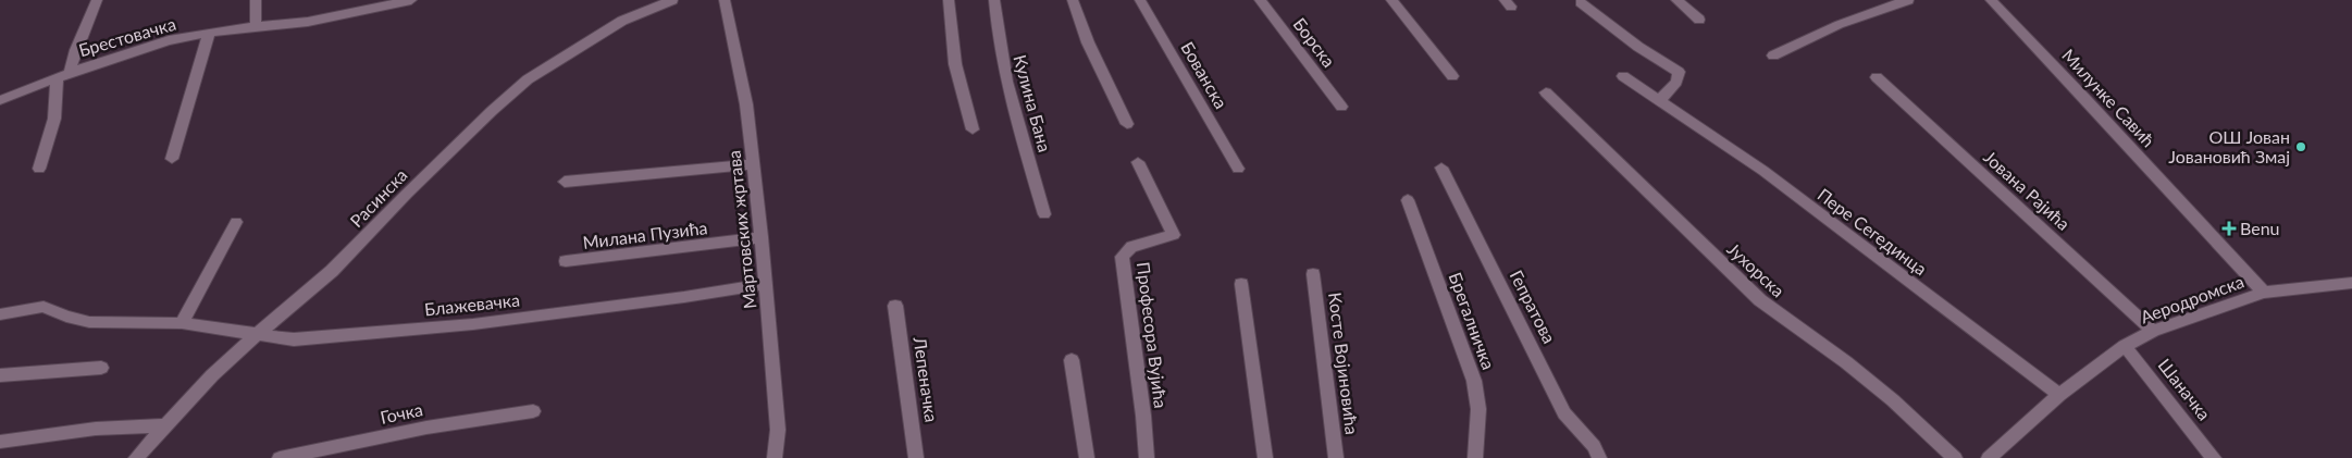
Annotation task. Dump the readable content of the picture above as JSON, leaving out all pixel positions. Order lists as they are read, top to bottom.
{
  "streets": {
    "street": [
      "Брестовачка",
      "Борска",
      "Бованска",
      "Милунке Савић",
      "Кулина Бана",
      "Јована Рајића",
      "Расинска",
      "Мартовских жртава",
      "Пере Сегединца",
      "Милана Пузића",
      "Јухорска",
      "Аеродромска",
      "Блажевачка",
      "Гепратова",
      "Брегалничка",
      "Професора Вујића",
      "Косте Војиновића",
      "Лепеначка",
      "Шаначка",
      "Гочка"
    ]
  },
  "crossings": [
    ["Милунке Савић", "Аеродромска"],
    ["Јована Рајића", "Аеродромска"],
    ["Расинска", "Блажевачка"],
    ["Мартовских жртава", "Милана Пузића"],
    ["Мартовских жртава", "Блажевачка"],
    ["Пере Сегединца", "Аеродромска"],
    ["Аеродромска", "Шаначка"]
  ],
  "places": {
    "other": ["ОШ Јован Јовановић Змај"],
    "health": ["Benu"]
  }
}
